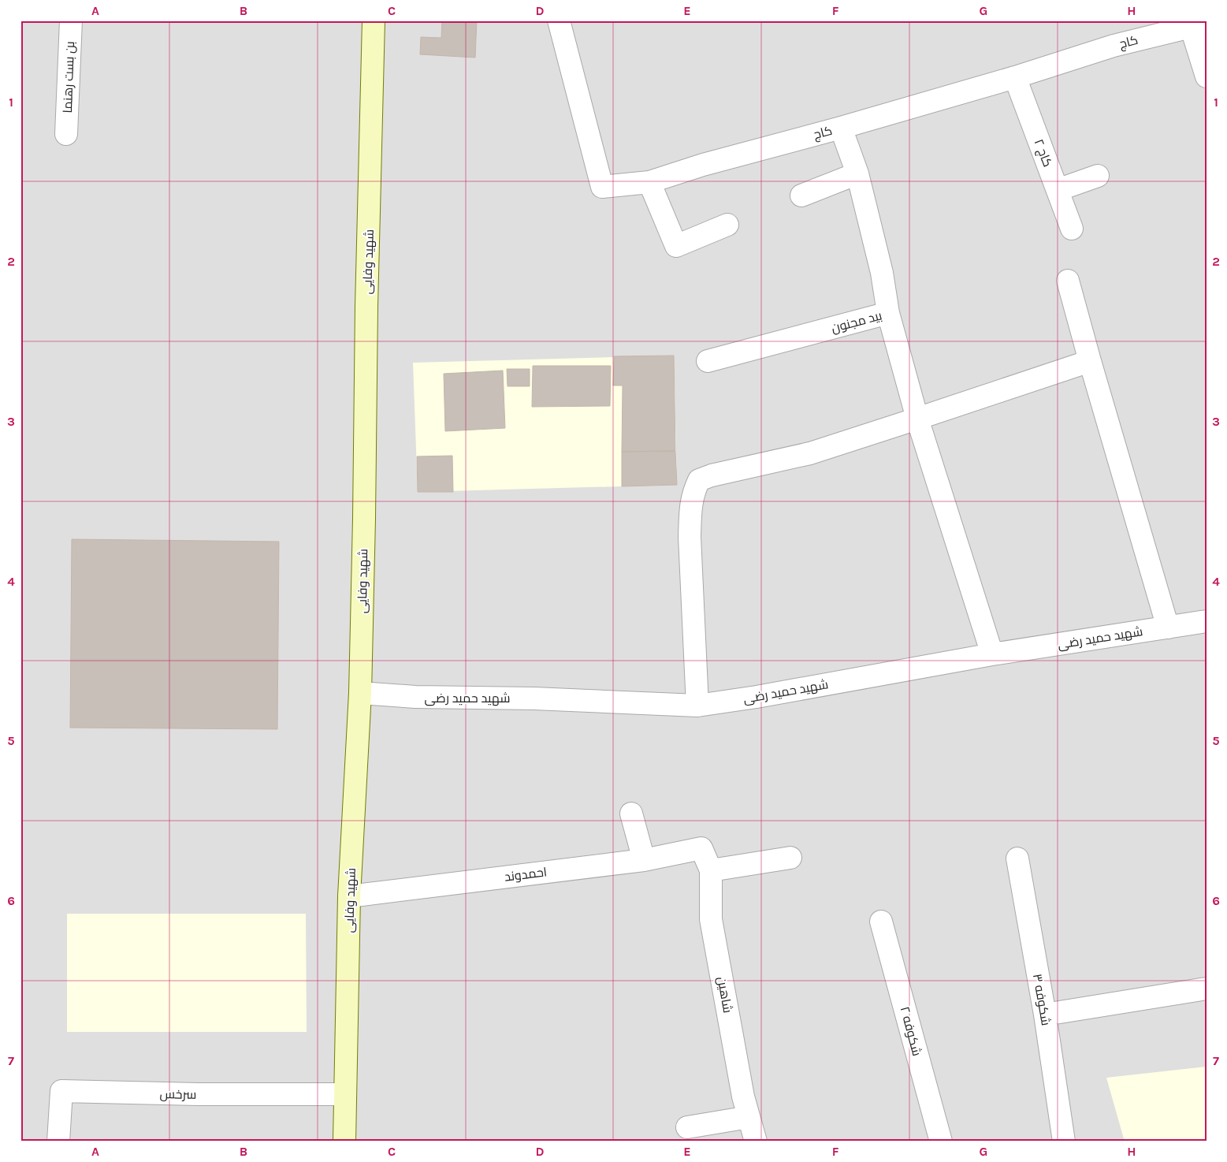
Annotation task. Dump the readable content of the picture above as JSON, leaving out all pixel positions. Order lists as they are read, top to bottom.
{
  "streets": {
    "main road": ["شهید وفایی"],
    "street": [
      "کاج",
      "بن بست رهنما",
      "کاج ۲",
      "بید مجنون",
      "شهید حمید رضی",
      "احمدوند",
      "شاهین",
      "شکوفه ۳",
      "شکوفه ۲",
      "سرخس"
    ]
  },
  "crossings": [
    ["کاج", "کاج ۲"],
    ["کاج", "بید مجنون"],
    ["شهید وفایی", "شهید حمید رضی"],
    ["شهید وفایی", "احمدوند"],
    ["شهید وفایی", "سرخس"],
    ["احمدوند", "شاهین"]
  ],
  "grid": {
    "columns": [
      "A",
      "B",
      "C",
      "D",
      "E",
      "F",
      "G",
      "H"
    ],
    "rows": [
      "1",
      "2",
      "3",
      "4",
      "5",
      "6",
      "7"
    ]
  }
}
